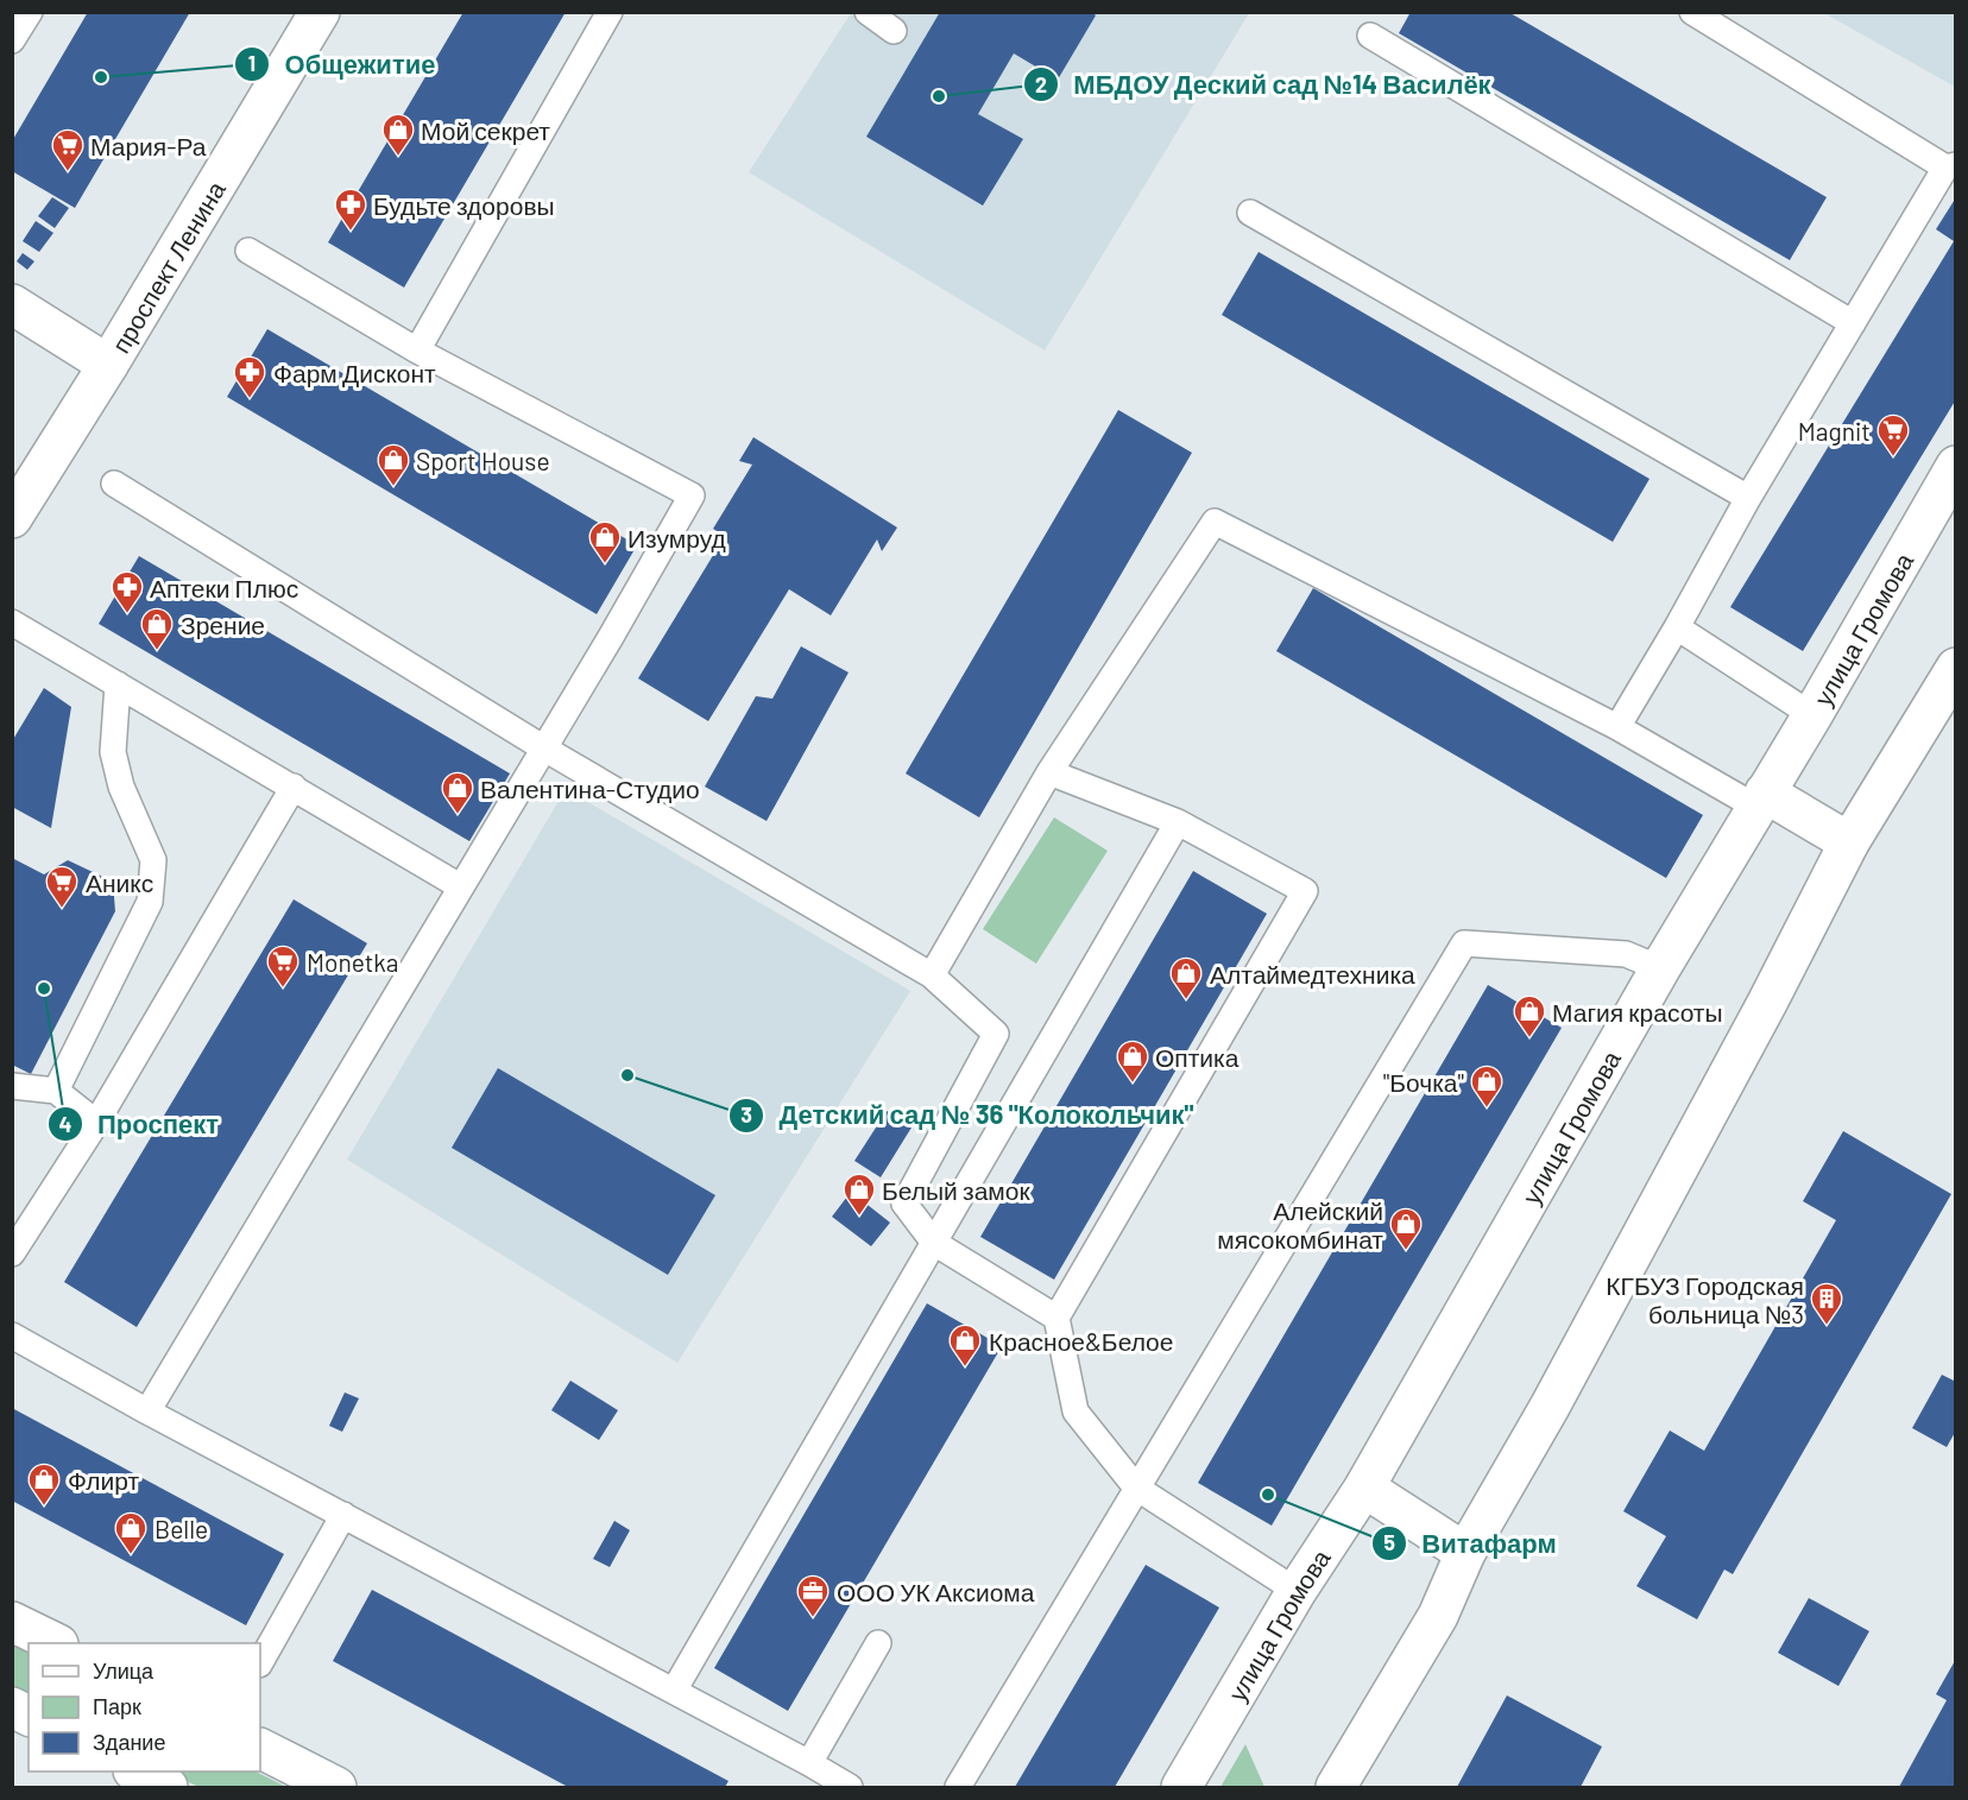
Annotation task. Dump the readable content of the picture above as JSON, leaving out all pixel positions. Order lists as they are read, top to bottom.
{
  "streets": {
    "street": ["проспект Ленина", "улица Громова"]
  },
  "places": {
    "other": [
      "Общежитие",
      "МБДОУ Деский сад №14 Василёк",
      "Проспект",
      "Детский сад № 36 \"Колокольчик\"",
      "Витафарм"
    ],
    "shop": [
      "Мой секрет",
      "Sport House",
      "Изумруд",
      "Зрение",
      "Валентина-Студио",
      "Алтаймедтехника",
      "Магия красоты",
      "Оптика",
      "\"Бочка\"",
      "Белый замок",
      "Алейский мясокомбинат",
      "Красное&Белое",
      "Флирт",
      "Belle"
    ],
    "supermarket": [
      "Мария-Ра",
      "Magnit",
      "Аникс",
      "Monetka"
    ],
    "pharmacy": ["Будьте здоровы", "Фарм Дисконт", "Аптеки Плюс"],
    "building": ["КГБУЗ Городская больница №3"],
    "office": ["ООО УК Аксиома"]
  },
  "legend": ["Улица", "Парк", "Здание"]
}
